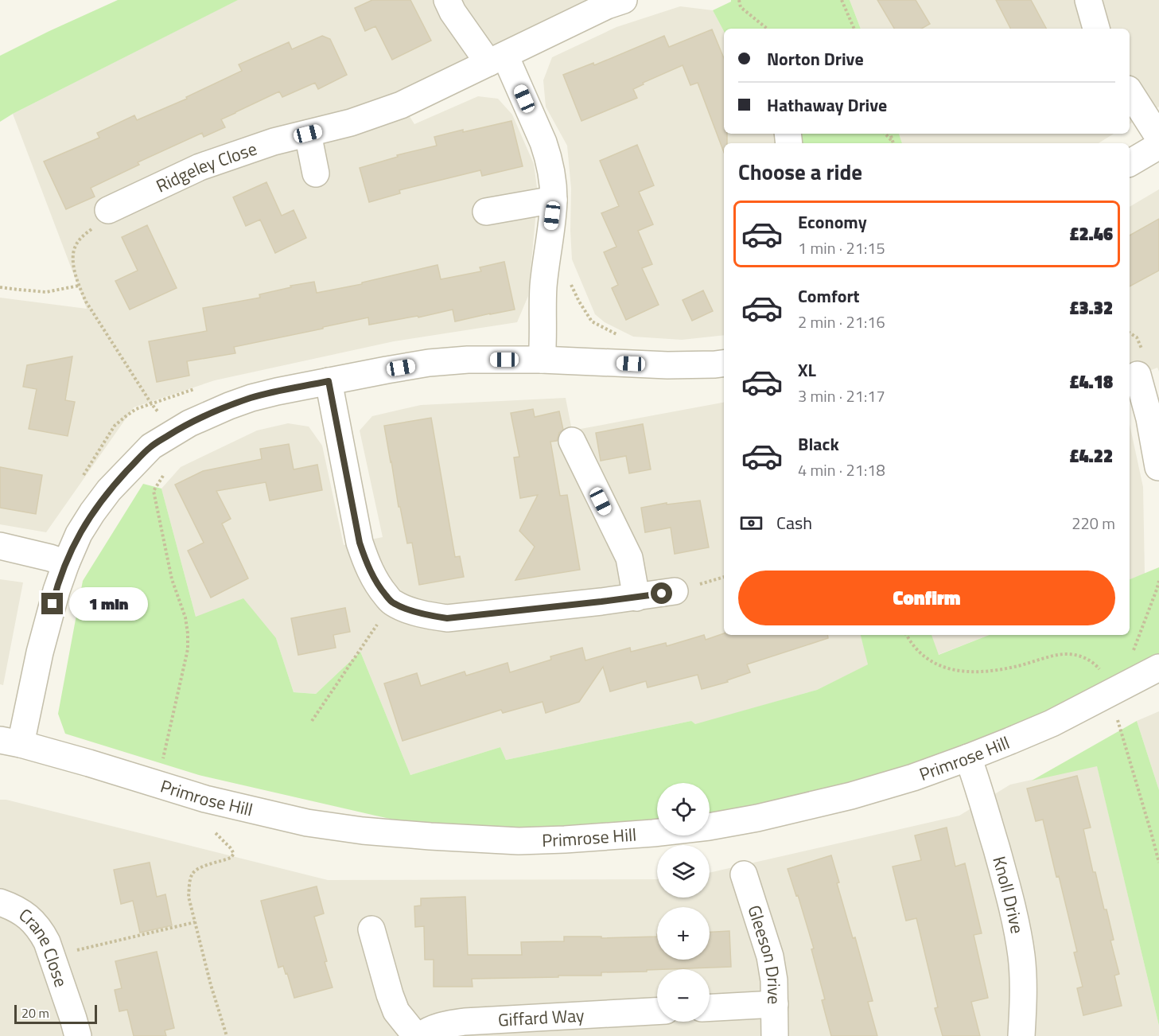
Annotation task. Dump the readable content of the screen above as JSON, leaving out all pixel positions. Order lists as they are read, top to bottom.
{
  "streets": {
    "street": [
      "Ridgeley Close",
      "Primrose Hill",
      "Knoll Drive",
      "Crane Close",
      "Gleeson Drive",
      "Giffard Way"
    ]
  },
  "crossings": [
    ["Primrose Hill", "Knoll Drive"]
  ],
  "scale_bar": "20 m",
  "page": {
    "banner": ["Norton Drive", "Hathaway Drive"],
    "heading": "Choose a ride",
    "list": [
      {
        "name": "Economy",
        "note": "1 min · 21:15",
        "value": "£2.46"
      },
      {
        "name": "Comfort",
        "note": "2 min · 21:16",
        "value": "£3.32"
      },
      {
        "name": "XL",
        "note": "3 min · 21:17",
        "value": "£4.18"
      },
      {
        "name": "Black",
        "note": "4 min · 21:18",
        "value": "£4.22"
      }
    ],
    "pay": ["Cash", "220 m"],
    "buttons": "Confirm",
    "bubble": "1 min",
    "map_buttons": ["+", "−"],
    "scale": "20 m"
  }
}
